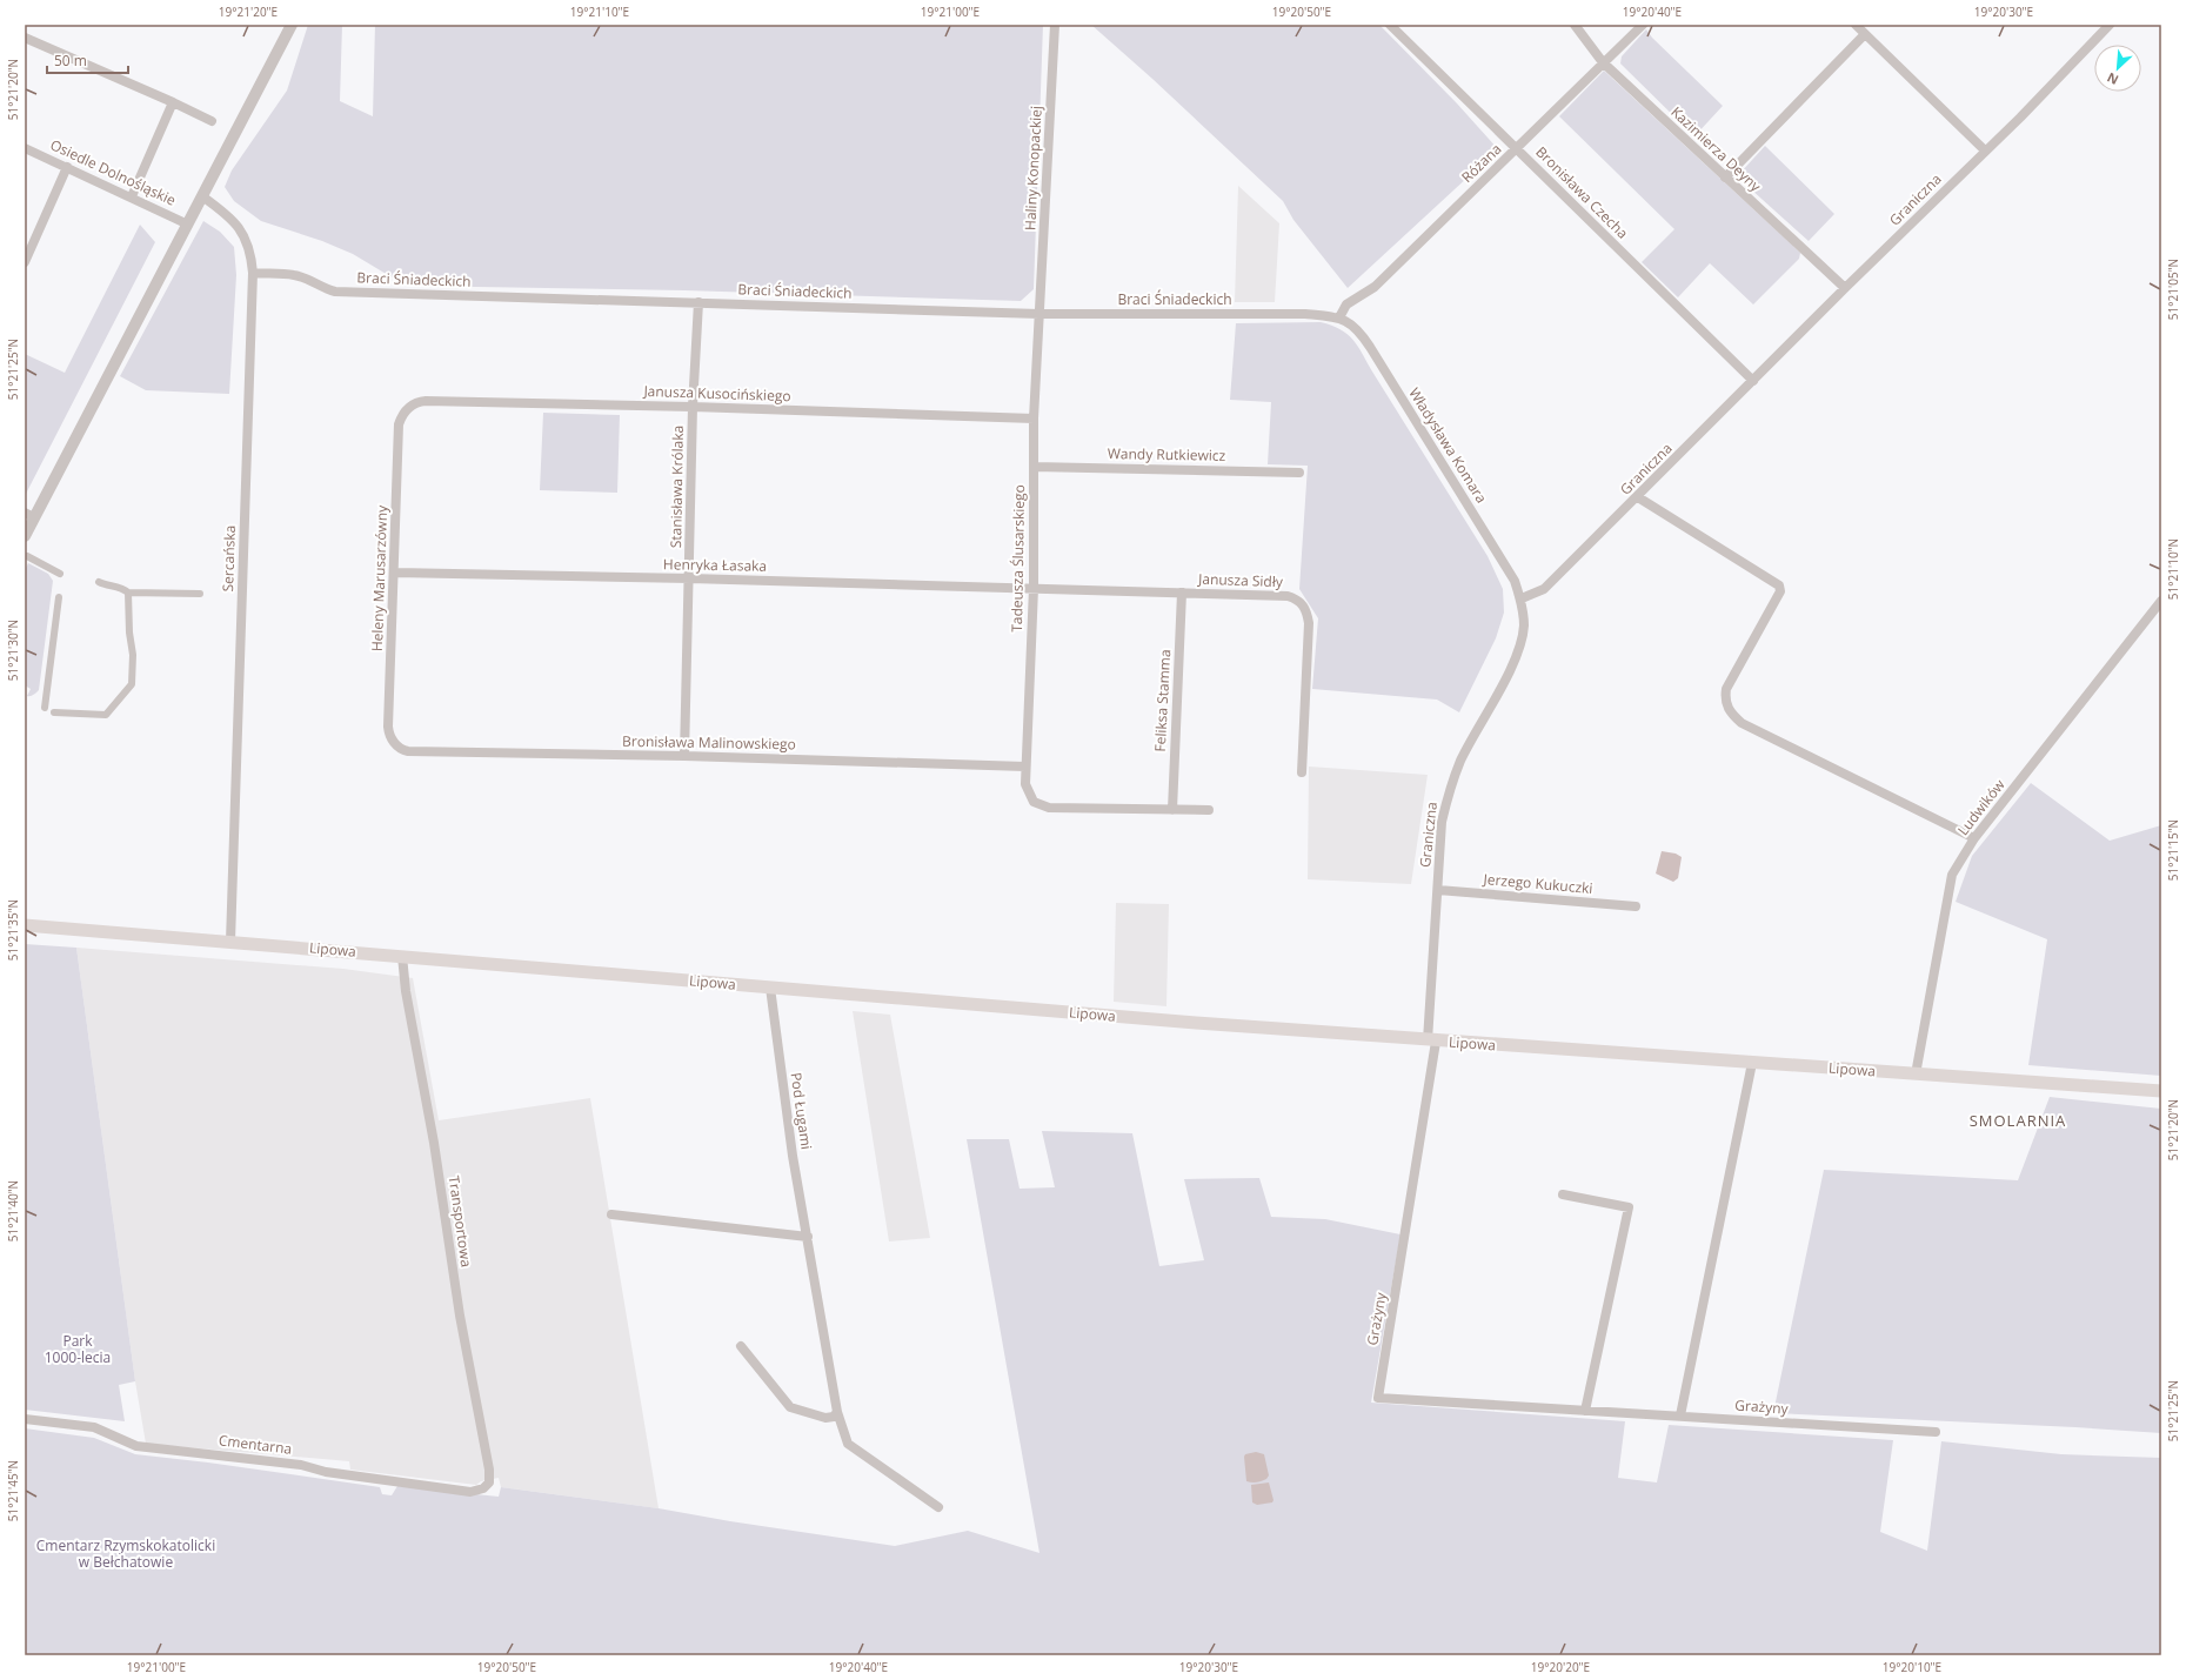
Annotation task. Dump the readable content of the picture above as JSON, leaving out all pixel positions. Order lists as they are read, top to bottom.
{
  "streets": {
    "main road": ["Lipowa"],
    "street": [
      "Kazimierza Deyny",
      "Różana",
      "Haliny Konopackiej",
      "Osiedle Dolnośląskie",
      "Bronisława Czecha",
      "Graniczna",
      "Braci Śniadeckich",
      "Janusza Kusocińskiego",
      "Władysława Komara",
      "Wandy Rutkiewicz",
      "Stanisława Królaka",
      "Sercańska",
      "Tadeusza Ślusarskiego",
      "Henryka Łasaka",
      "Heleny Marusarzówny",
      "Janusza Sidły",
      "Feliksa Stamma",
      "Bronisława Malinowskiego",
      "Ludwików",
      "Jerzego Kukuczki",
      "Pod Ługami",
      "Transportowa",
      "Grażyny",
      "Cmentarna"
    ]
  },
  "crossings": [
    ["Kazimierza Deyny", "Różana"],
    ["Kazimierza Deyny", "Graniczna"],
    ["Różana", "Bronisława Czecha"],
    ["Różana", "Braci Śniadeckich"],
    ["Różana", "Władysława Komara"],
    ["Haliny Konopackiej", "Braci Śniadeckich"],
    ["Haliny Konopackiej", "Tadeusza Ślusarskiego"],
    ["Bronisława Czecha", "Graniczna"],
    ["Graniczna", "Władysława Komara"],
    ["Graniczna", "Jerzego Kukuczki"],
    ["Graniczna", "Lipowa"],
    ["Graniczna", "Grażyny"],
    ["Braci Śniadeckich", "Władysława Komara"],
    ["Braci Śniadeckich", "Stanisława Królaka"],
    ["Braci Śniadeckich", "Sercańska"],
    ["Braci Śniadeckich", "Tadeusza Ślusarskiego"],
    ["Janusza Kusocińskiego", "Stanisława Królaka"],
    ["Janusza Kusocińskiego", "Tadeusza Ślusarskiego"],
    ["Janusza Kusocińskiego", "Heleny Marusarzówny"],
    ["Wandy Rutkiewicz", "Tadeusza Ślusarskiego"],
    ["Stanisława Królaka", "Henryka Łasaka"],
    ["Stanisława Królaka", "Bronisława Malinowskiego"],
    ["Sercańska", "Lipowa"],
    ["Tadeusza Ślusarskiego", "Henryka Łasaka"],
    ["Tadeusza Ślusarskiego", "Janusza Sidły"],
    ["Tadeusza Ślusarskiego", "Feliksa Stamma"],
    ["Tadeusza Ślusarskiego", "Bronisława Malinowskiego"],
    ["Henryka Łasaka", "Heleny Marusarzówny"],
    ["Henryka Łasaka", "Janusza Sidły"],
    ["Heleny Marusarzówny", "Bronisława Malinowskiego"],
    ["Janusza Sidły", "Feliksa Stamma"],
    ["Ludwików", "Lipowa"],
    ["Lipowa", "Pod Ługami"],
    ["Lipowa", "Transportowa"],
    ["Lipowa", "Grażyny"],
    ["Transportowa", "Cmentarna"]
  ],
  "districts": ["SMOLARNIA"],
  "parks": ["Park 1000-lecia", "Cmentarz Rzymskokatolicki w Bełchatowie"],
  "scale_bar": "50 m",
  "north": "bottom left",
  "coordinates": [
    "19°21'20\"E",
    "19°21'10\"E",
    "19°21'00\"E",
    "19°20'50\"E",
    "19°20'40\"E",
    "19°20'30\"E",
    "51°21'20\"N",
    "51°21'05\"N",
    "51°21'25\"N",
    "51°21'10\"N",
    "51°21'30\"N",
    "51°21'15\"N",
    "51°21'35\"N",
    "51°21'40\"N",
    "51°21'45\"N",
    "19°20'20\"E",
    "19°20'10\"E"
  ]
}
